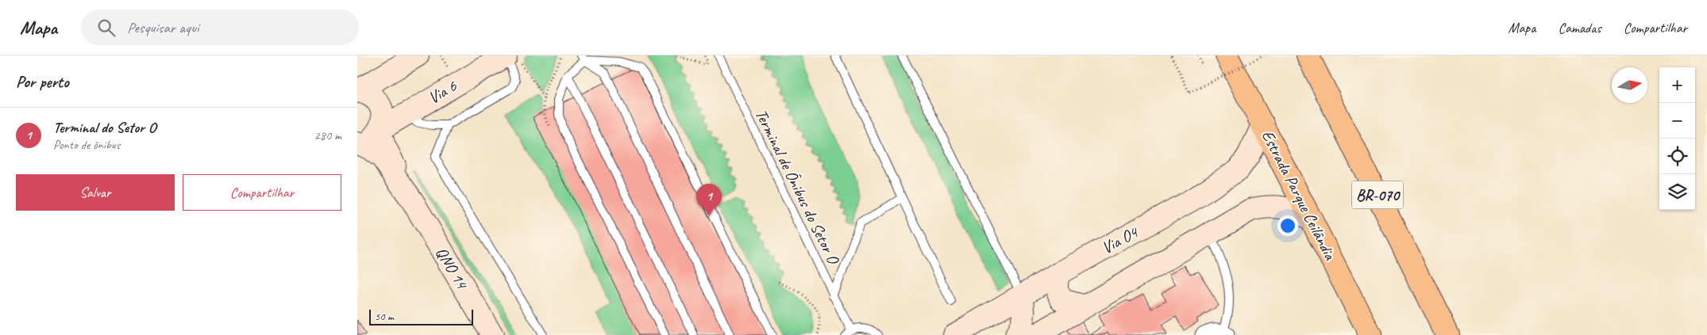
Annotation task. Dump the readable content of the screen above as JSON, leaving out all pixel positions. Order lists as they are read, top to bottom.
{
  "streets": {
    "highway": ["Estrada Parque Ceilândia", "BR-070"],
    "main road": ["Via 6", "Via O4", "QNO 14"],
    "lane": ["Terminal de Ônibus do Setor O"]
  },
  "crossings": [
    ["Via 6", "QNO 14"],
    ["Estrada Parque Ceilândia", "Via O4"]
  ],
  "scale_bar": "50 m",
  "north": "right",
  "page": {
    "header": "Mapa",
    "search": "Pesquisar aqui",
    "nav": ["Mapa", "Camadas", "Compartilhar"],
    "heading": "Por perto",
    "map_buttons": ["+", "−"],
    "list": [
      {
        "mark": "1",
        "name": "Terminal do Setor O",
        "note": "Ponto de ônibus",
        "value": "280 m"
      }
    ],
    "buttons": ["Salvar", "Compartilhar"],
    "pins": "1",
    "scale": "50 m"
  }
}
